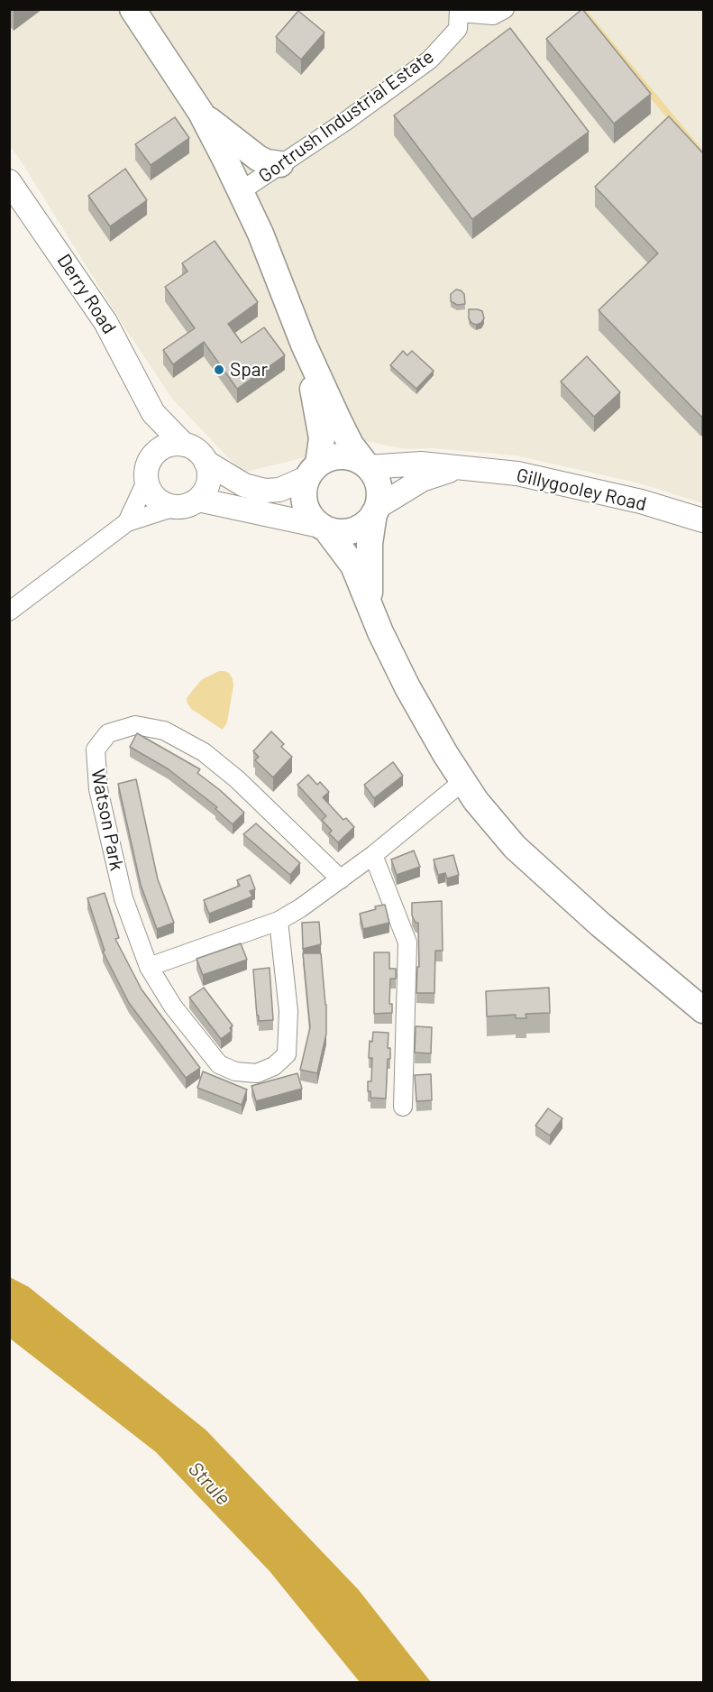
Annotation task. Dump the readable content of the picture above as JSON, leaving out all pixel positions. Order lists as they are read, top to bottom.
{
  "streets": {
    "main road": ["Derry Road", "Gillygooley Road"],
    "street": ["Gortrush Industrial Estate", "Watson Park"]
  },
  "water": ["Strule"],
  "places": ["Spar"]
}
